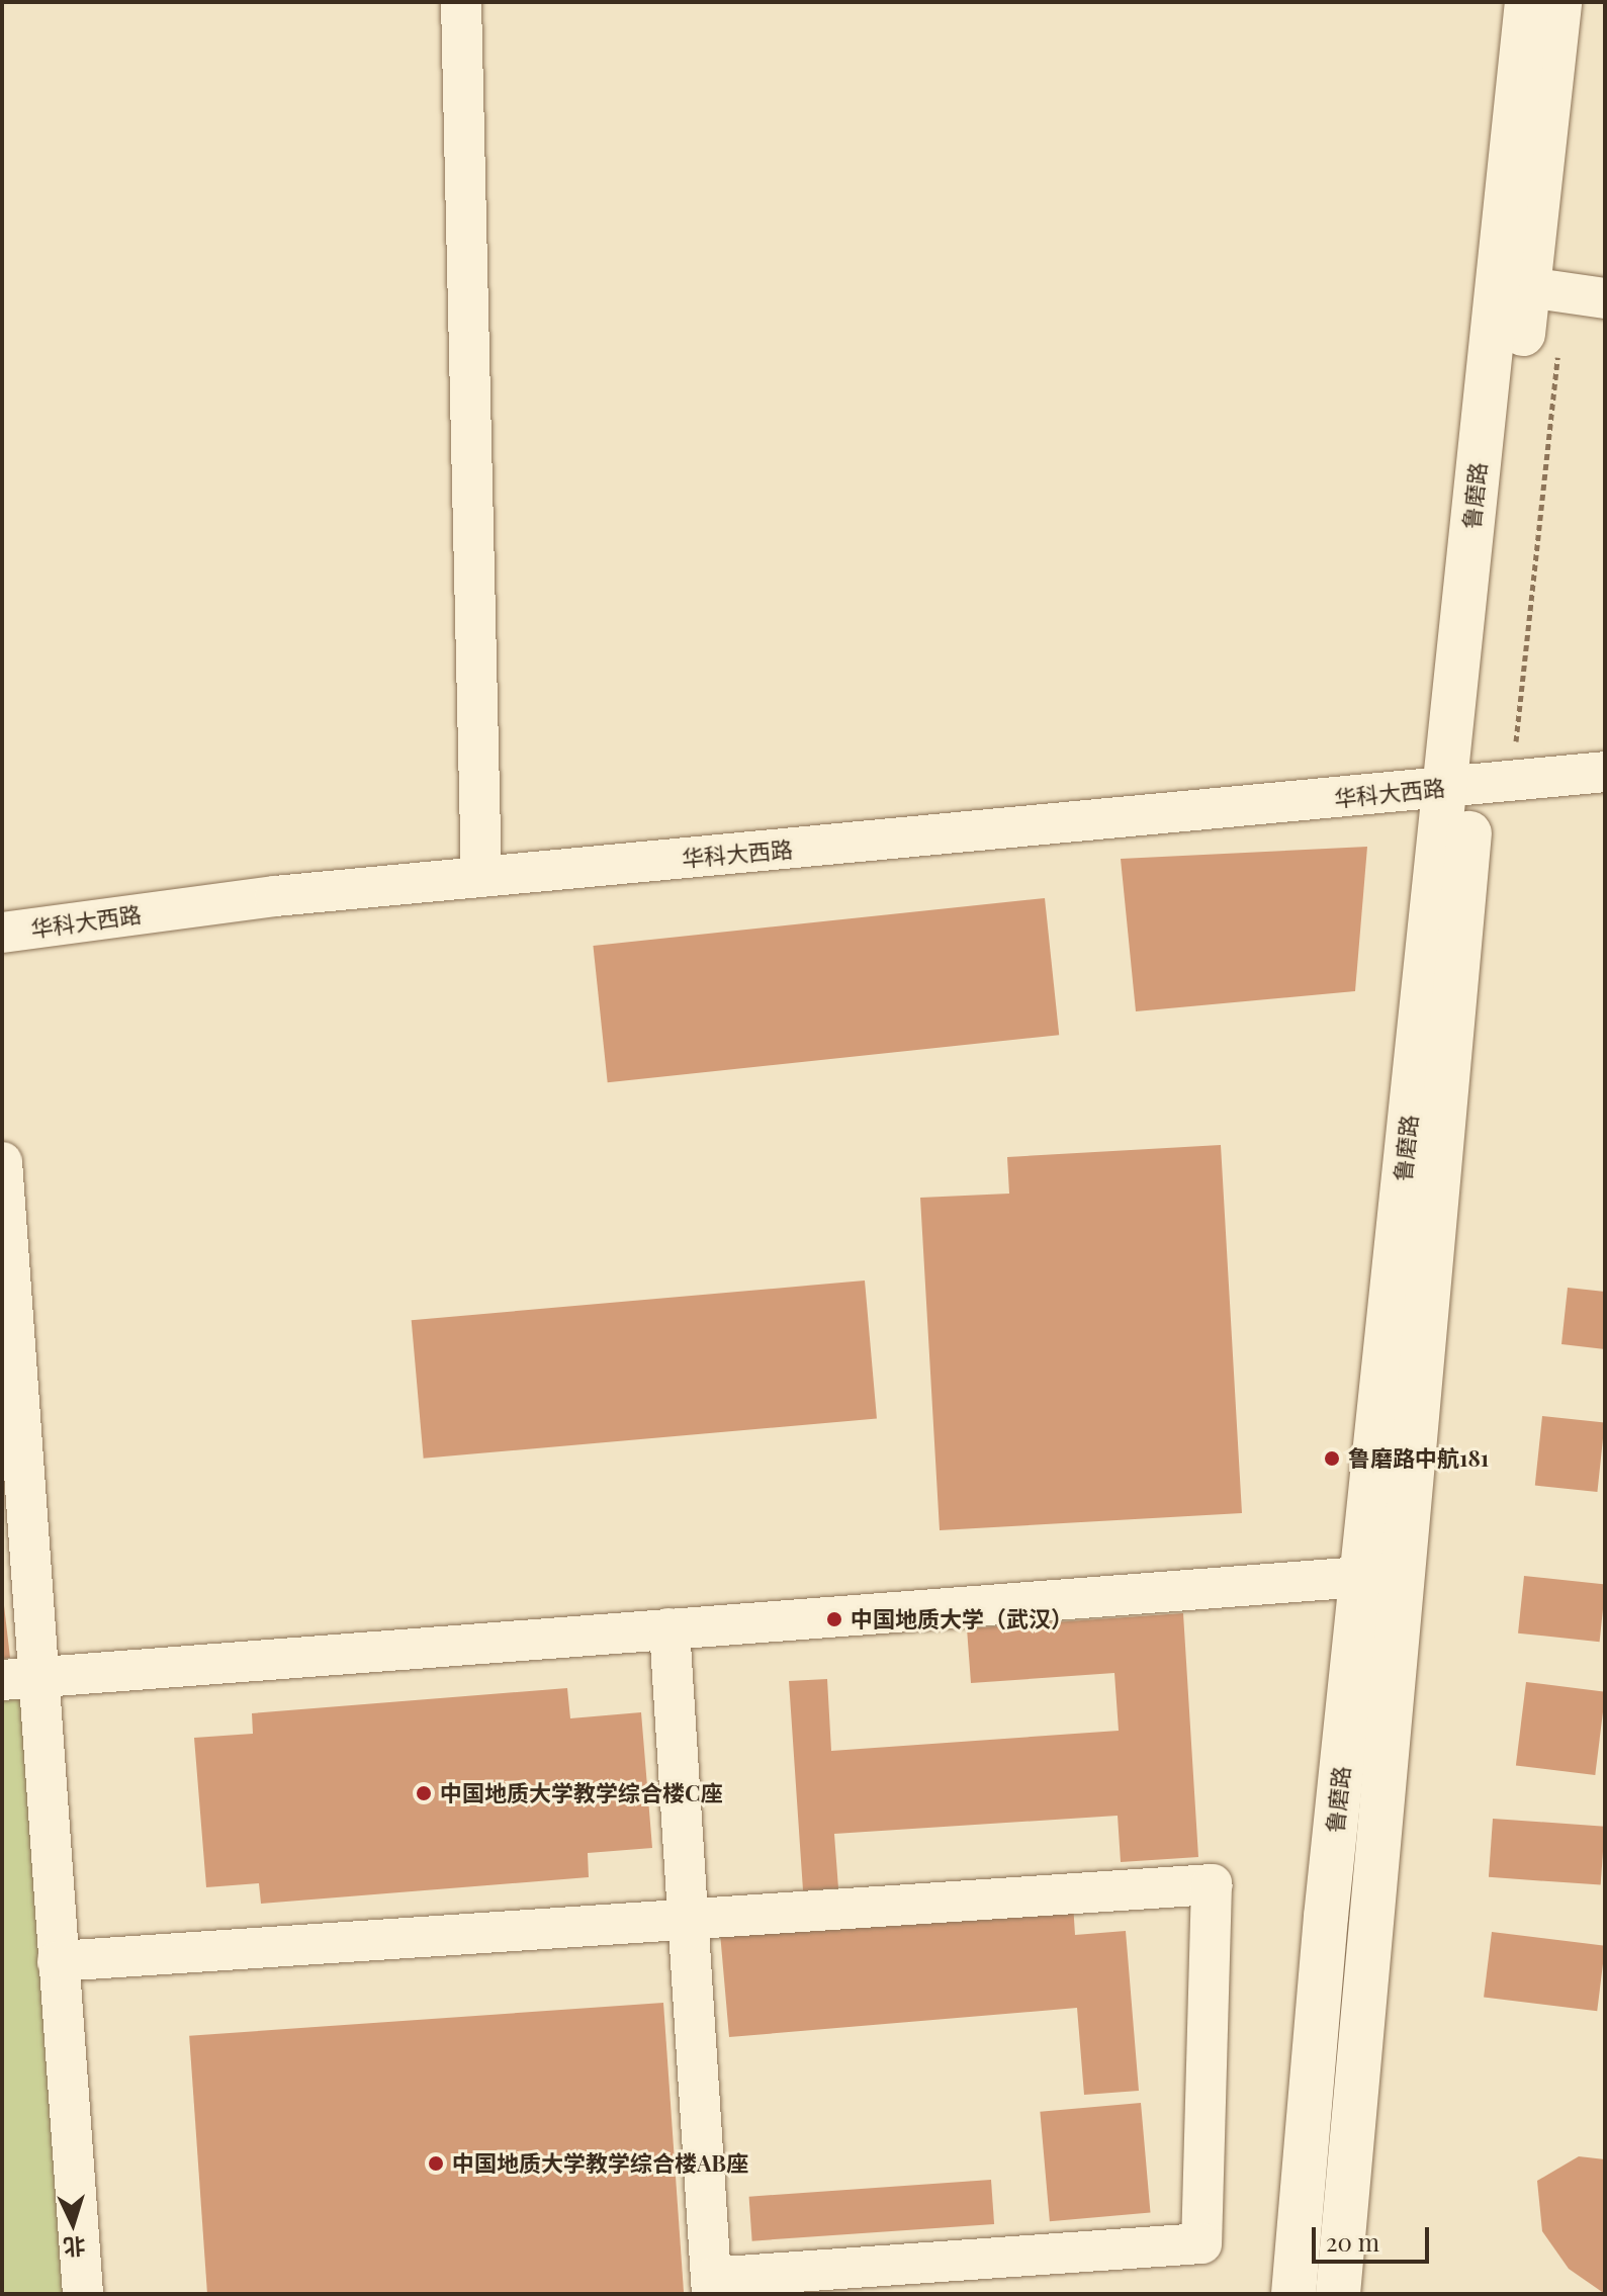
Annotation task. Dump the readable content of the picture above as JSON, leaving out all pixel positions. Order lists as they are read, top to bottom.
{
  "streets": {
    "main road": ["鲁磨路"],
    "street": ["华科大西路"]
  },
  "crossings": [
    ["鲁磨路", "华科大西路"]
  ],
  "places": [
    "鲁磨路中航181",
    "中国地质大学（武汉）",
    "中国地质大学教学综合楼C座",
    "中国地质大学教学综合楼AB座"
  ],
  "scale_bar": "20 m",
  "north": "bottom"
}
